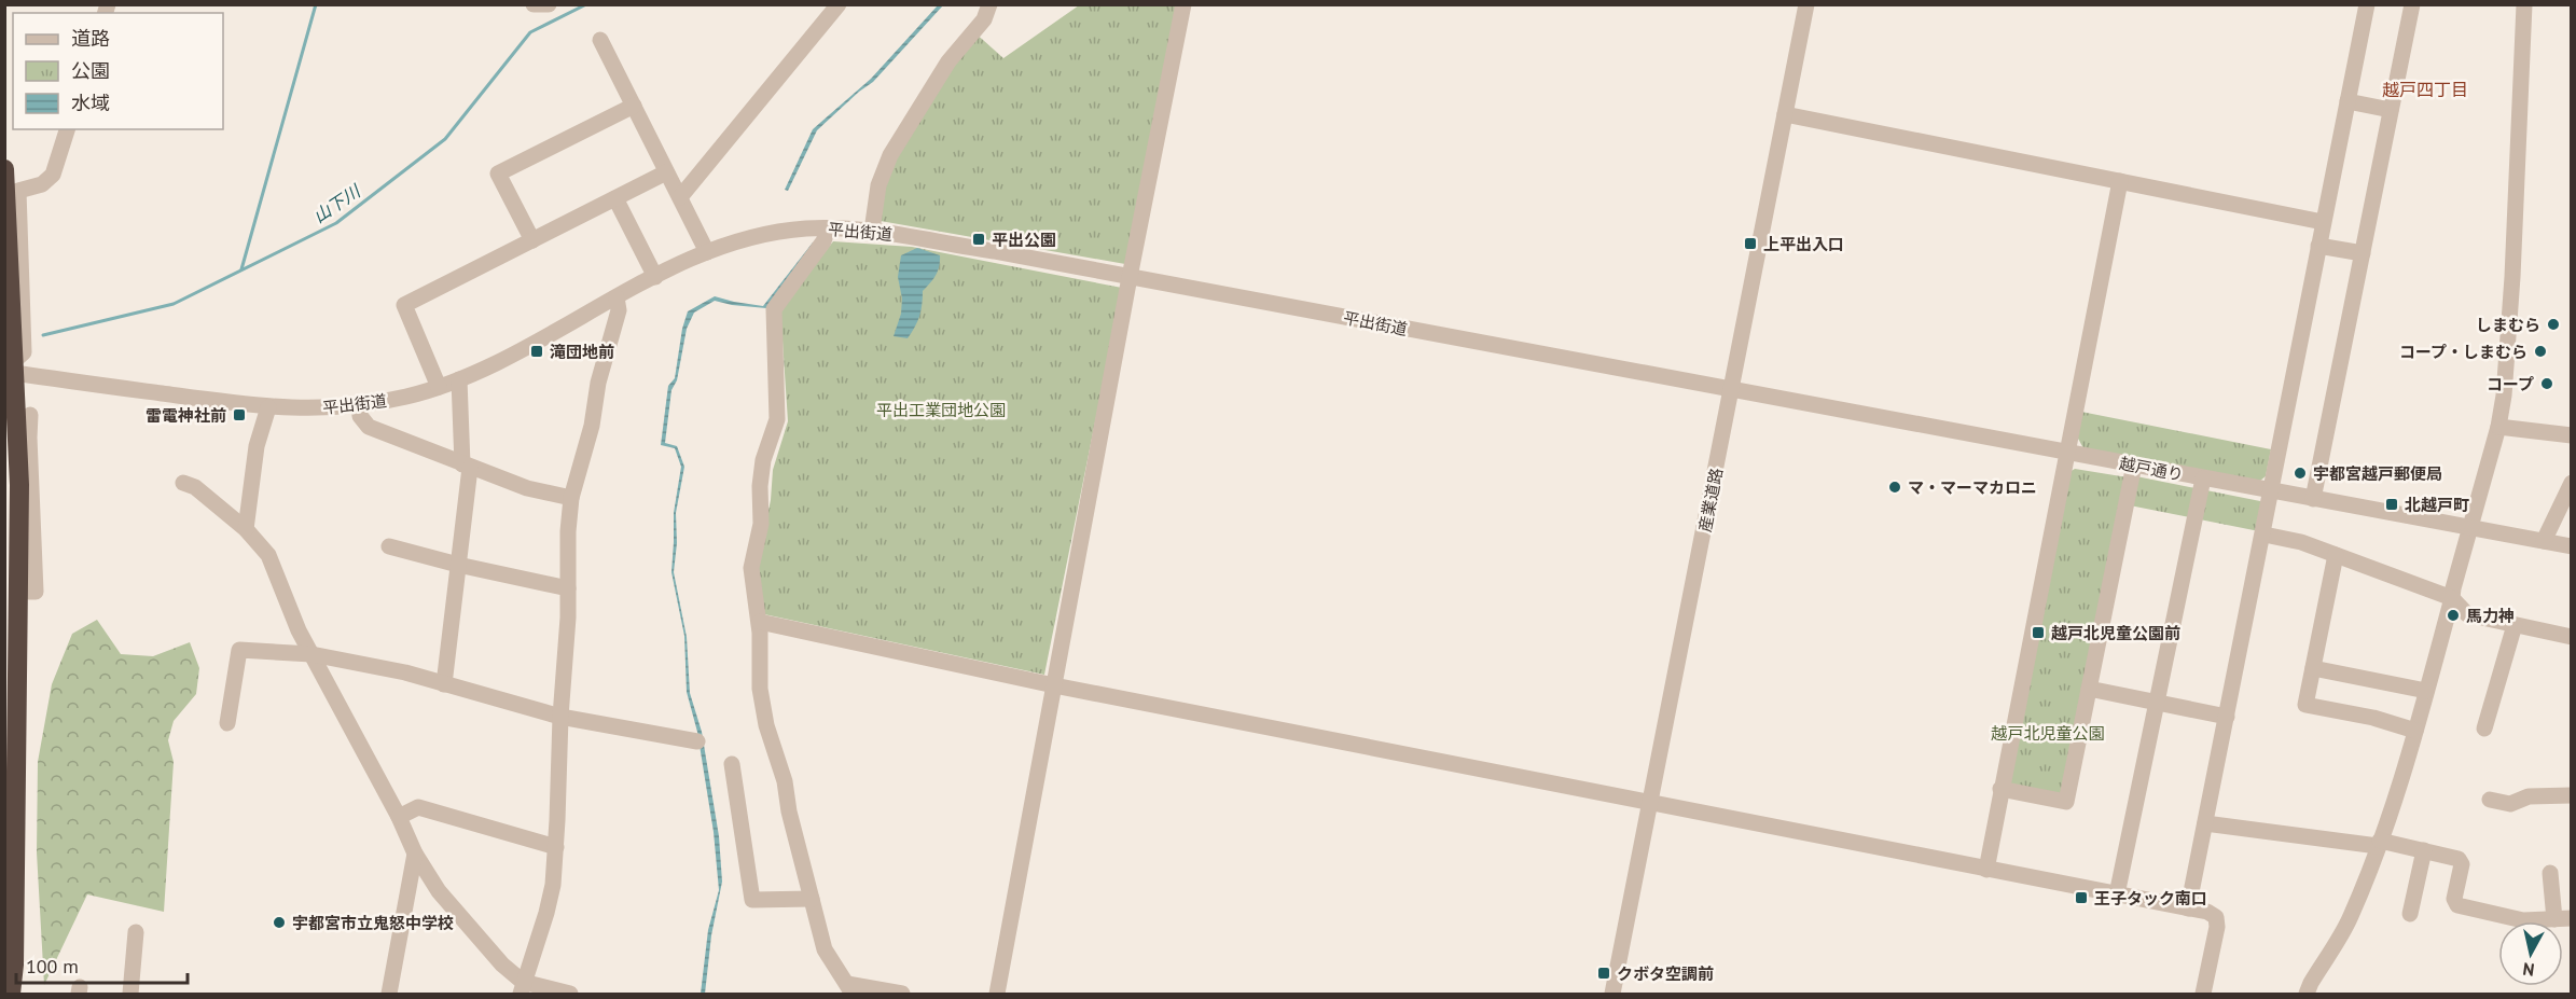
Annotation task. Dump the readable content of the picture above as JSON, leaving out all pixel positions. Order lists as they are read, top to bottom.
{
  "streets": {
    "street": ["平出街道", "越戸通り", "産業道路"]
  },
  "crossings": [
    ["平出街道", "越戸通り"],
    ["平出街道", "産業道路"],
    ["越戸通り", "産業道路"]
  ],
  "districts": ["越戸四丁目"],
  "water": ["山下川"],
  "parks": ["平出工業団地公園", "越戸北児童公園"],
  "places": {
    "transit": [
      "平出公園",
      "上平出入口",
      "滝団地前",
      "雷電神社前",
      "北越戸町",
      "越戸北児童公園前",
      "王子タック南口",
      "クボタ空調前"
    ],
    "other": [
      "しまむら",
      "コープ・しまむら",
      "コープ",
      "宇都宮越戸郵便局",
      "マ・マーマカロニ",
      "馬力神",
      "宇都宮市立鬼怒中学校"
    ]
  },
  "legend": ["道路", "公園", "水域"],
  "scale_bar": "100 m",
  "north": "bottom"
}
